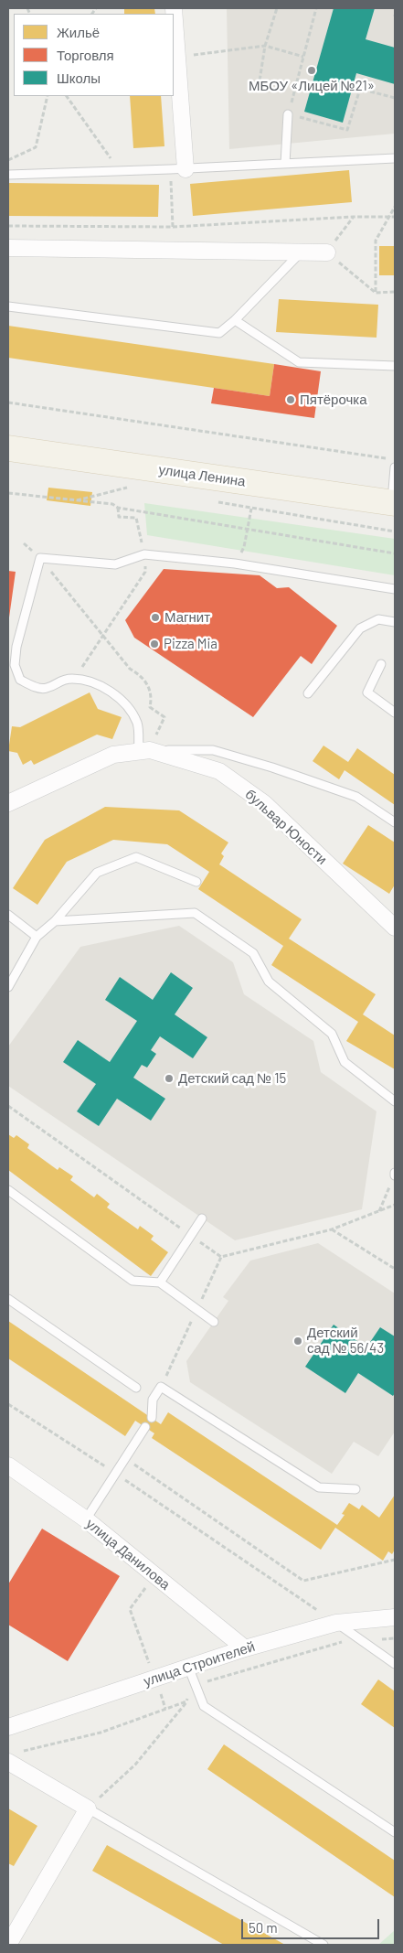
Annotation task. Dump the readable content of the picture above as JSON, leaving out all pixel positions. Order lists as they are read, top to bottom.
{
  "streets": {
    "main road": ["улица Ленина"],
    "street": ["бульвар Юности", "улица Данилова", "улица Строителей"]
  },
  "crossings": [
    ["улица Данилова", "улица Строителей"]
  ],
  "places": [
    "МБОУ «Лицей №21»",
    "Пятёрочка",
    "Магнит",
    "Pizza Mia",
    "Детский сад № 15",
    "Детский сад № 56/43"
  ],
  "legend": ["Жильё", "Торговля", "Школы"],
  "scale_bar": "50 m"
}
